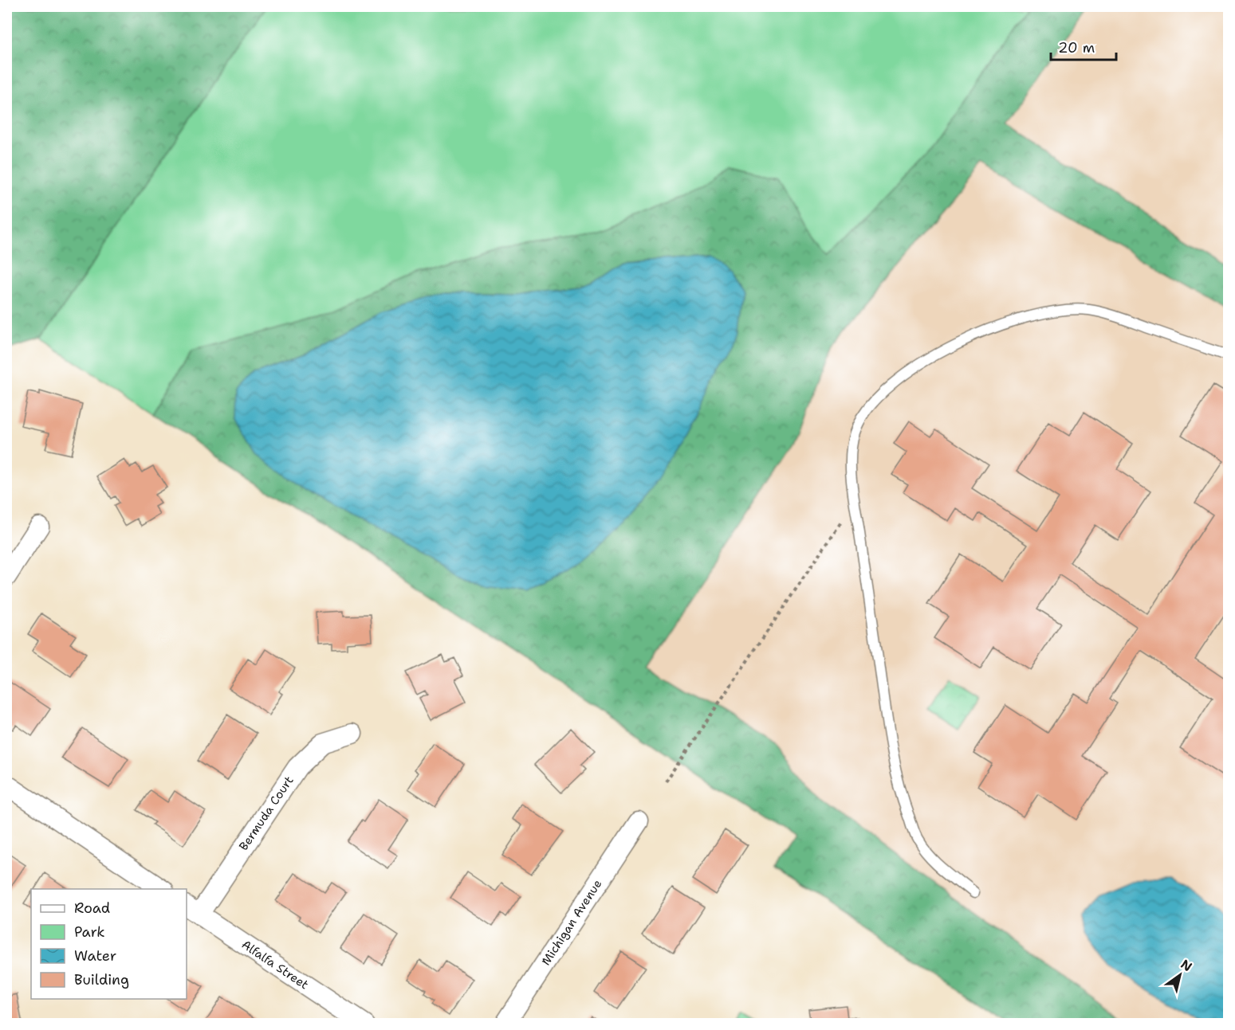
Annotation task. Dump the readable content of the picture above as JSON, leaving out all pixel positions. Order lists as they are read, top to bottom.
{
  "streets": {
    "street": ["Bermuda Court", "Michigan Avenue", "Alfalfa Street"]
  },
  "crossings": [
    ["Bermuda Court", "Alfalfa Street"]
  ],
  "legend": [
    "Road",
    "Park",
    "Water",
    "Building"
  ],
  "scale_bar": "20 m",
  "north": "top right"
}
